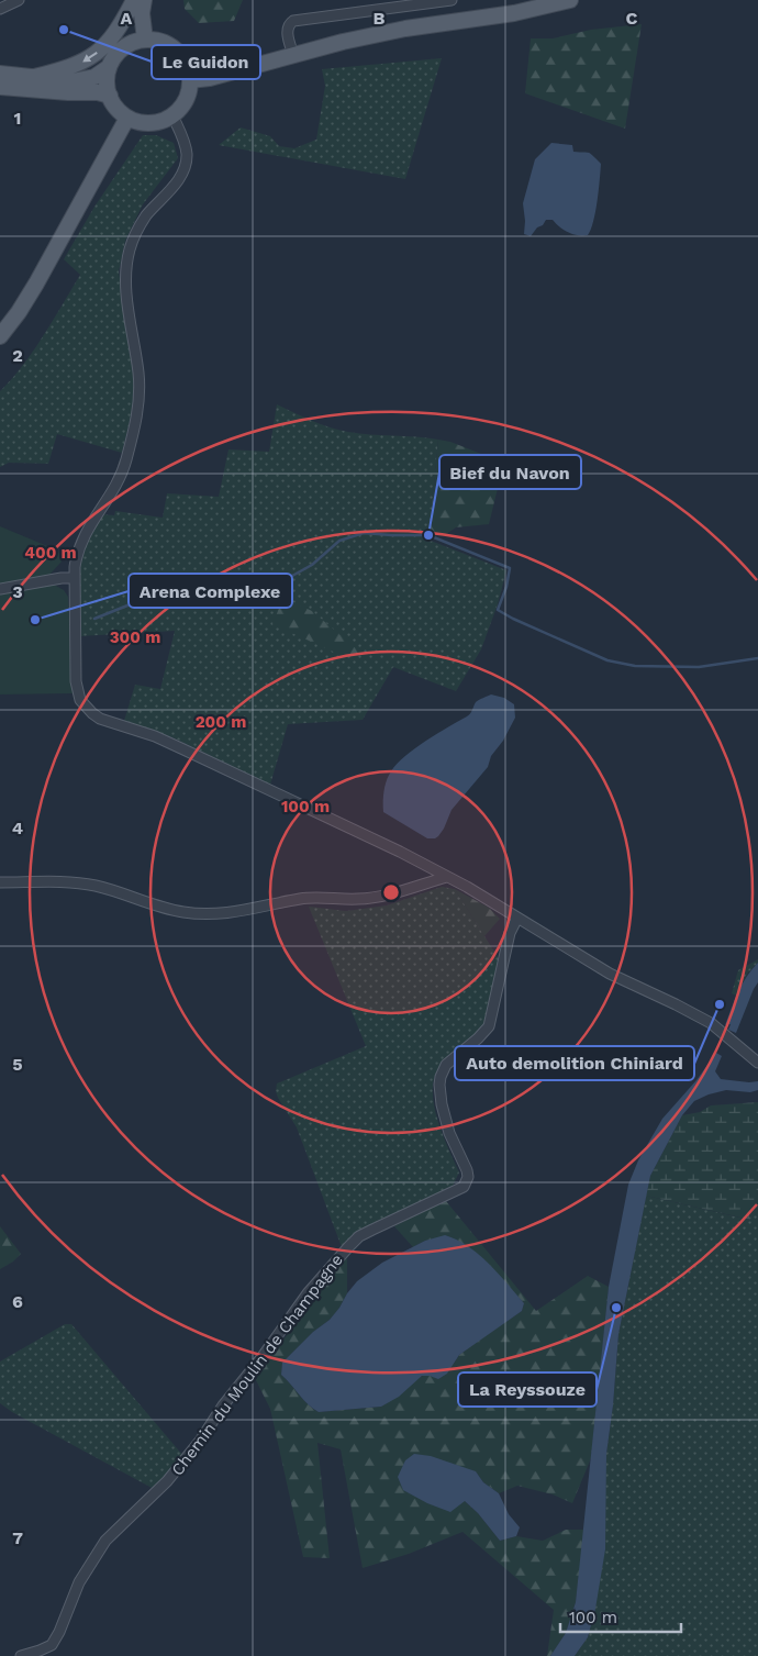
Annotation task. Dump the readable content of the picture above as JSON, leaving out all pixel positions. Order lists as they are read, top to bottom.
{
  "streets": {
    "street": ["Chemin du Moulin de Champagne"]
  },
  "places": [
    "Le Guidon",
    "Bief du Navon",
    "Arena Complexe",
    "Auto demolition Chiniard",
    "La Reyssouze"
  ],
  "scale_bar": "100 m",
  "grid": {
    "columns": ["A", "B", "C"],
    "rows": [
      "1",
      "2",
      "3",
      "4",
      "5",
      "6",
      "7"
    ]
  },
  "rings": [
    "400 m",
    "300 m",
    "200 m",
    "100 m"
  ]
}
